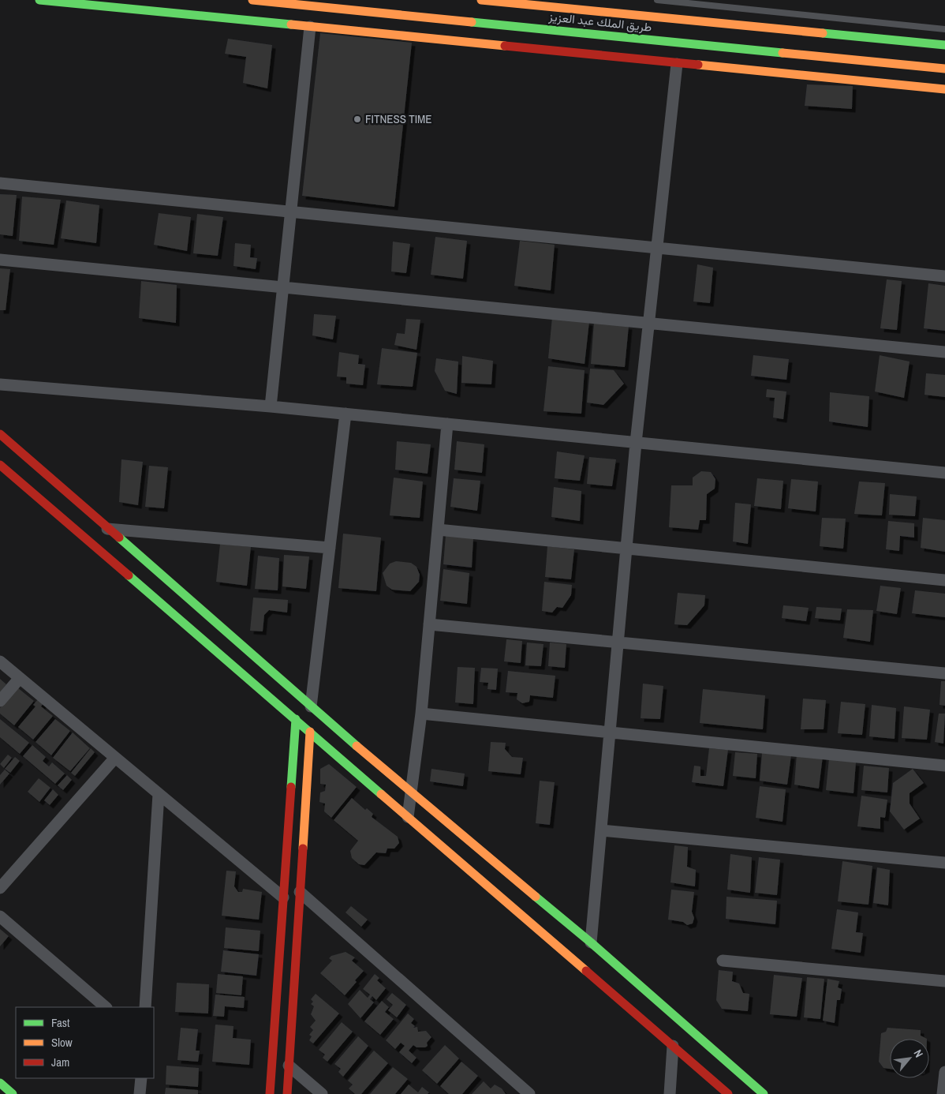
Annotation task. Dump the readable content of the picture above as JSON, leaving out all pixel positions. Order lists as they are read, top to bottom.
{
  "streets": {
    "street": ["طريق الملك عبد العزيز"]
  },
  "places": ["FITNESS TIME"],
  "legend": ["Fast", "Slow", "Jam"],
  "north": "top right"
}
